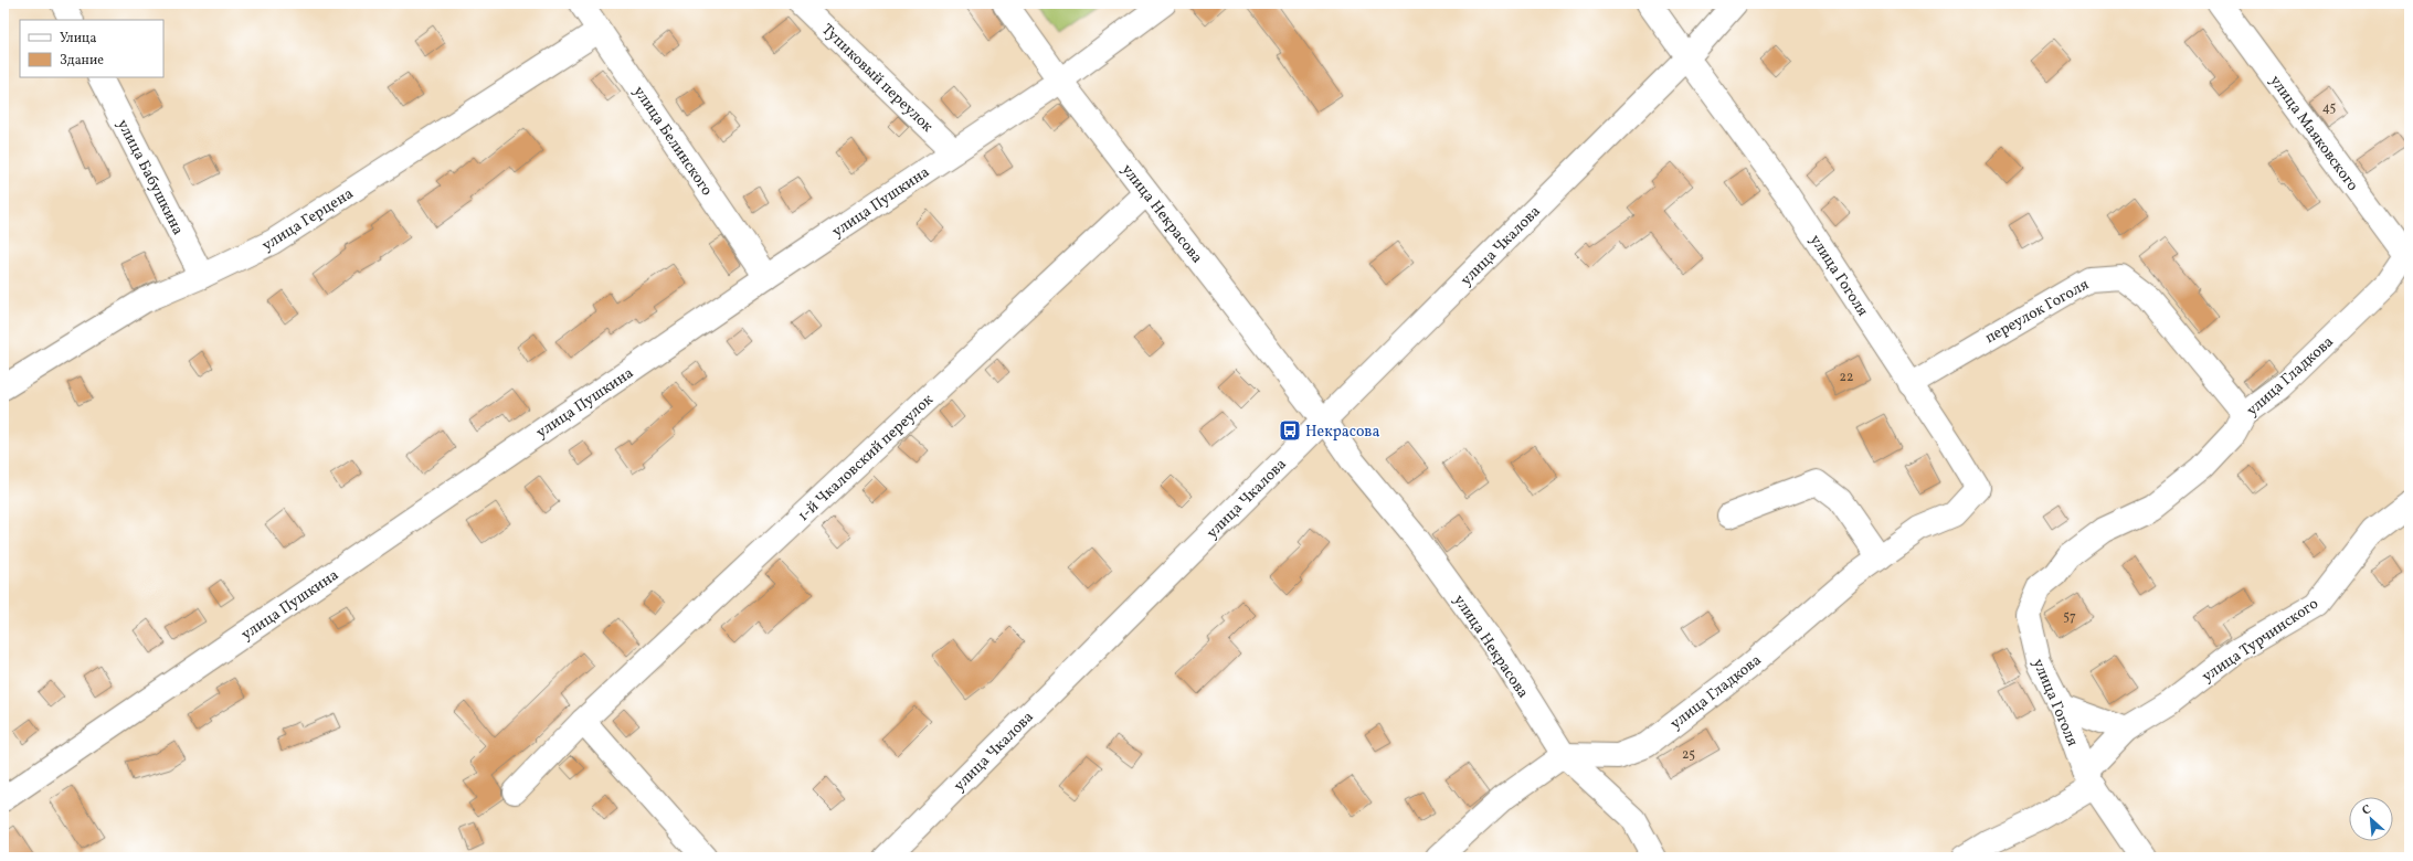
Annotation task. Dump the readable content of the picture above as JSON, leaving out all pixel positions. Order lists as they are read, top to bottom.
{
  "streets": {
    "street": [
      "Тупиковый переулок",
      "улица Маяковского",
      "улица Белинского",
      "улица Бабушкина",
      "улица Пушкина",
      "улица Некрасова",
      "улица Герцена",
      "улица Чкалова",
      "улица Гоголя",
      "переулок Гоголя",
      "улица Гладкова",
      "1-й Чкаловский переулок",
      "улица Турчинского"
    ]
  },
  "crossings": [
    ["Тупиковый переулок", "улица Пушкина"],
    ["улица Маяковского", "улица Гладкова"],
    ["улица Белинского", "улица Пушкина"],
    ["улица Белинского", "улица Герцена"],
    ["улица Бабушкина", "улица Герцена"],
    ["улица Пушкина", "улица Некрасова"],
    ["улица Некрасова", "улица Чкалова"],
    ["улица Некрасова", "улица Гладкова"],
    ["улица Некрасова", "1-й Чкаловский переулок"],
    ["улица Чкалова", "улица Гоголя"],
    ["улица Гоголя", "переулок Гоголя"],
    ["улица Гоголя", "улица Гладкова"],
    ["улица Гоголя", "улица Турчинского"],
    ["переулок Гоголя", "улица Гладкова"]
  ],
  "places": {
    "bus stop": ["Некрасова"]
  },
  "house_numbers": [
    "45",
    "22",
    "57",
    "25"
  ],
  "legend": ["Улица", "Здание"],
  "north": "top left"
}
